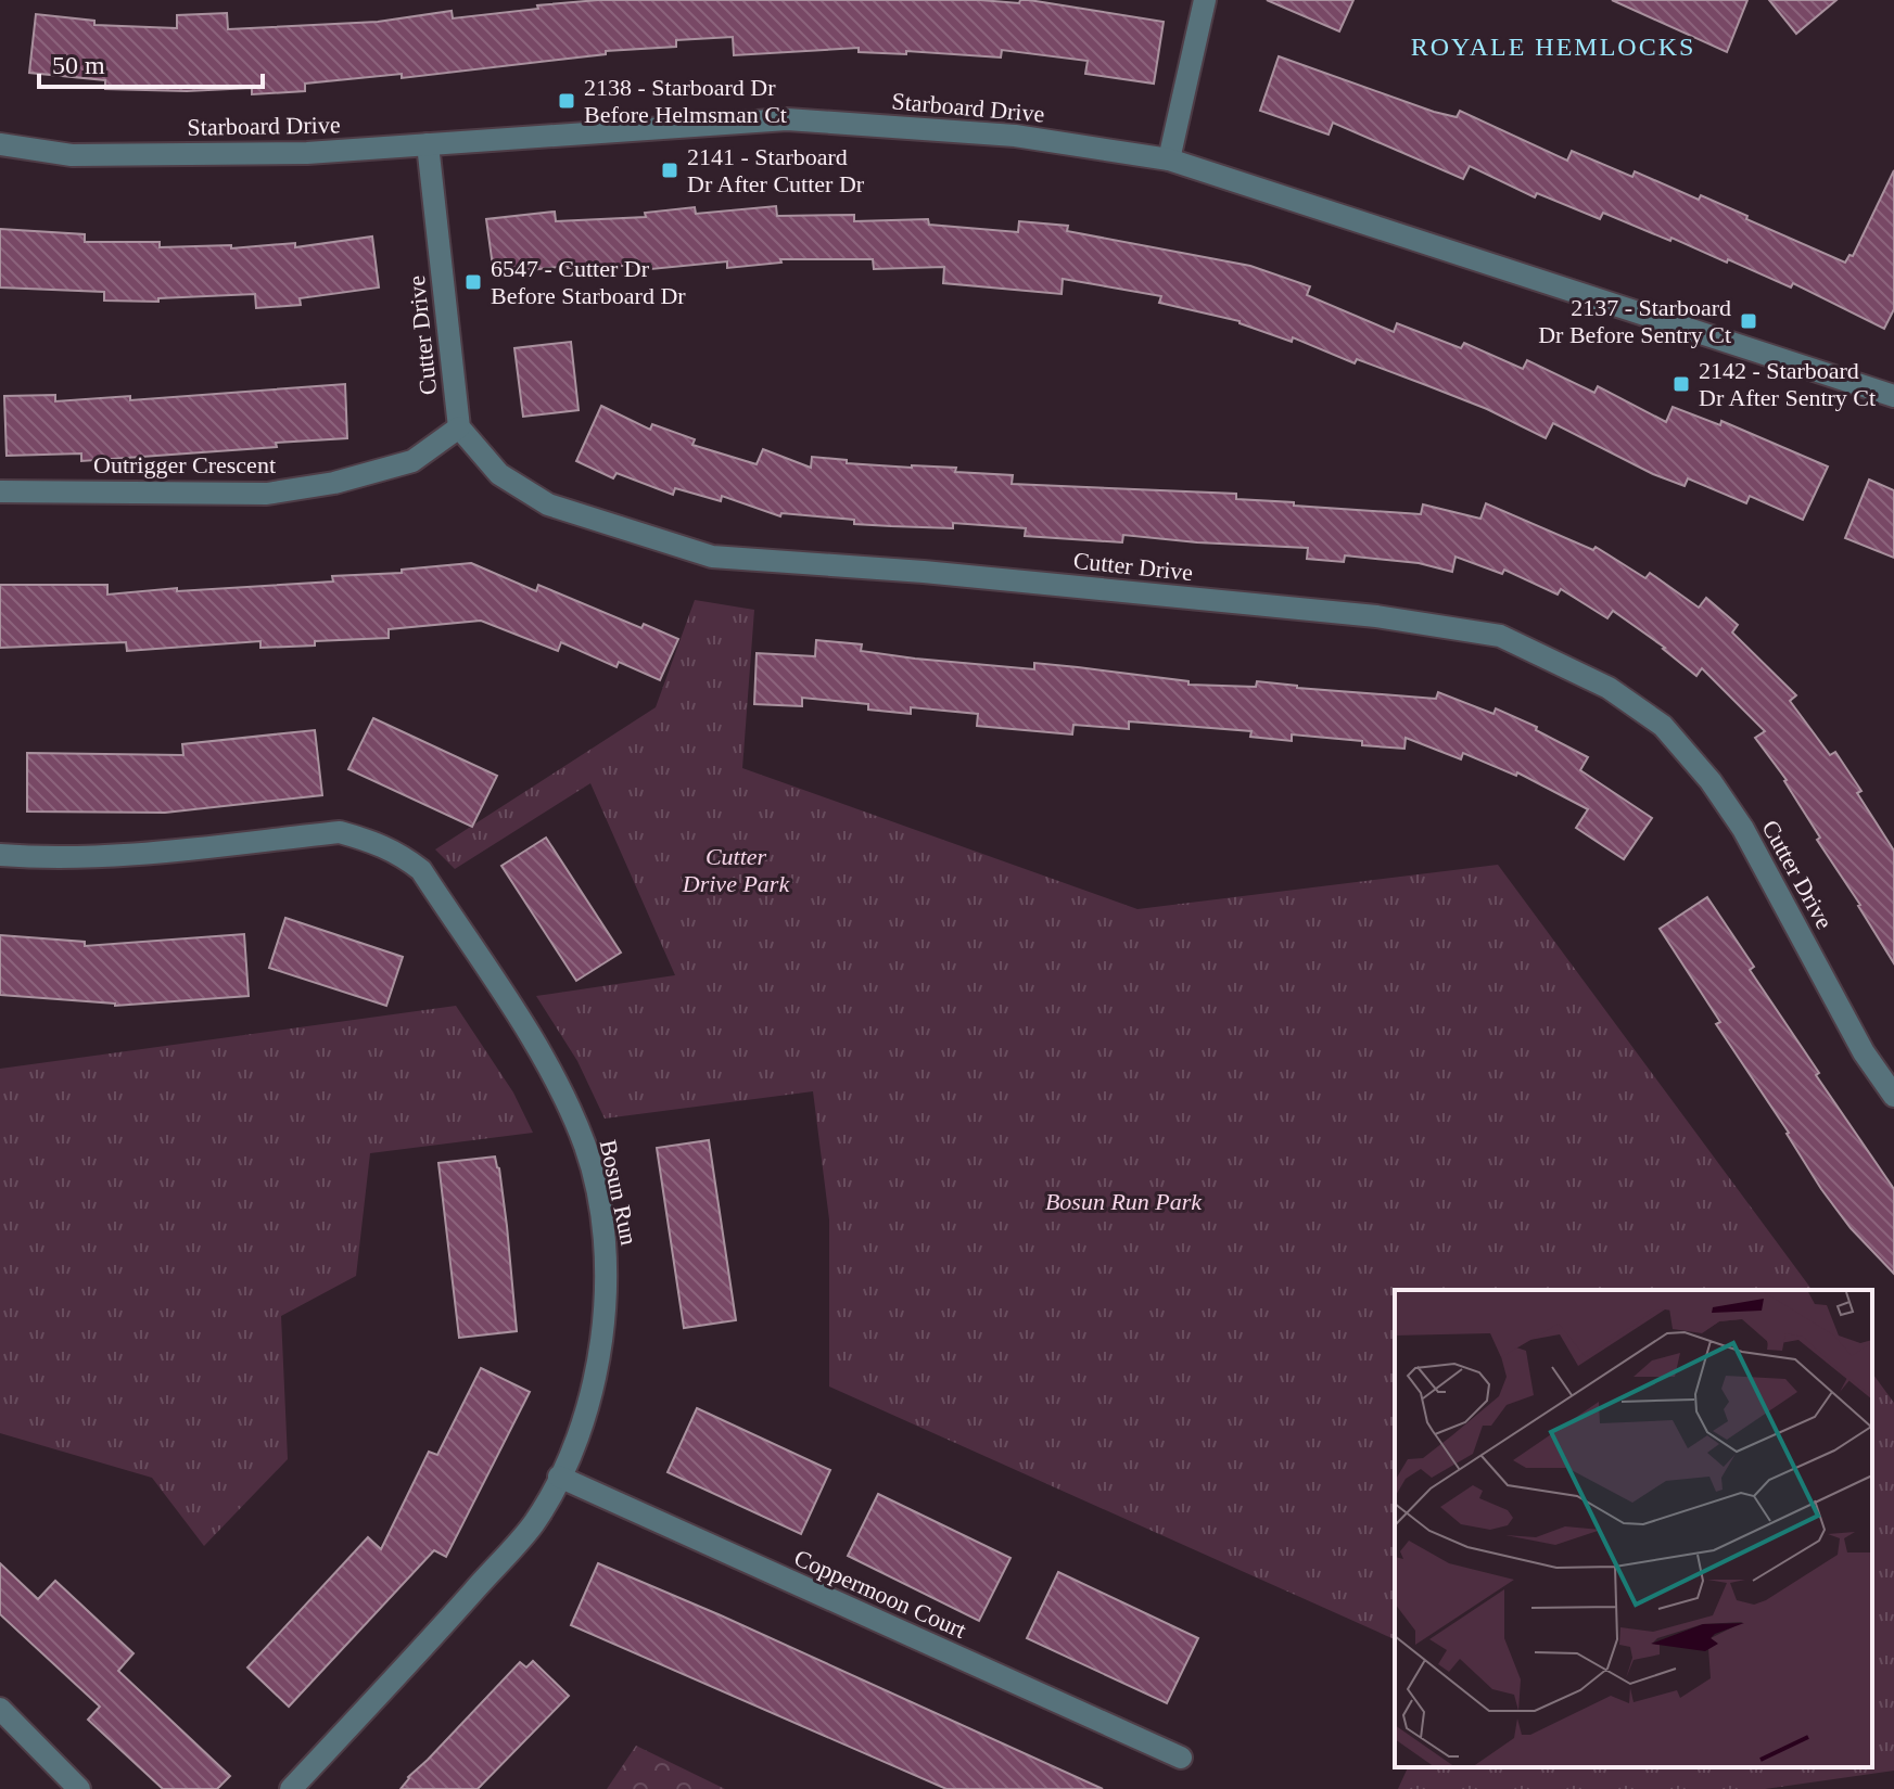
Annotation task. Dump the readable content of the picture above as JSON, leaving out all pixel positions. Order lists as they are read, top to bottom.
{
  "streets": {
    "street": [
      "Starboard Drive",
      "Cutter Drive",
      "Outrigger Crescent",
      "Bosun Run",
      "Coppermoon Court"
    ]
  },
  "crossings": [
    ["Starboard Drive", "Cutter Drive"],
    ["Cutter Drive", "Outrigger Crescent"],
    ["Bosun Run", "Coppermoon Court"]
  ],
  "districts": ["ROYALE HEMLOCKS"],
  "parks": ["Cutter Drive Park", "Bosun Run Park"],
  "places": {
    "transit": [
      "2138 - Starboard Dr Before Helmsman Ct",
      "2141 - Starboard Dr After Cutter Dr",
      "6547 - Cutter Dr Before Starboard Dr",
      "2137 - Starboard Dr Before Sentry Ct",
      "2142 - Starboard Dr After Sentry Ct"
    ]
  },
  "scale_bar": "50 m"
}
